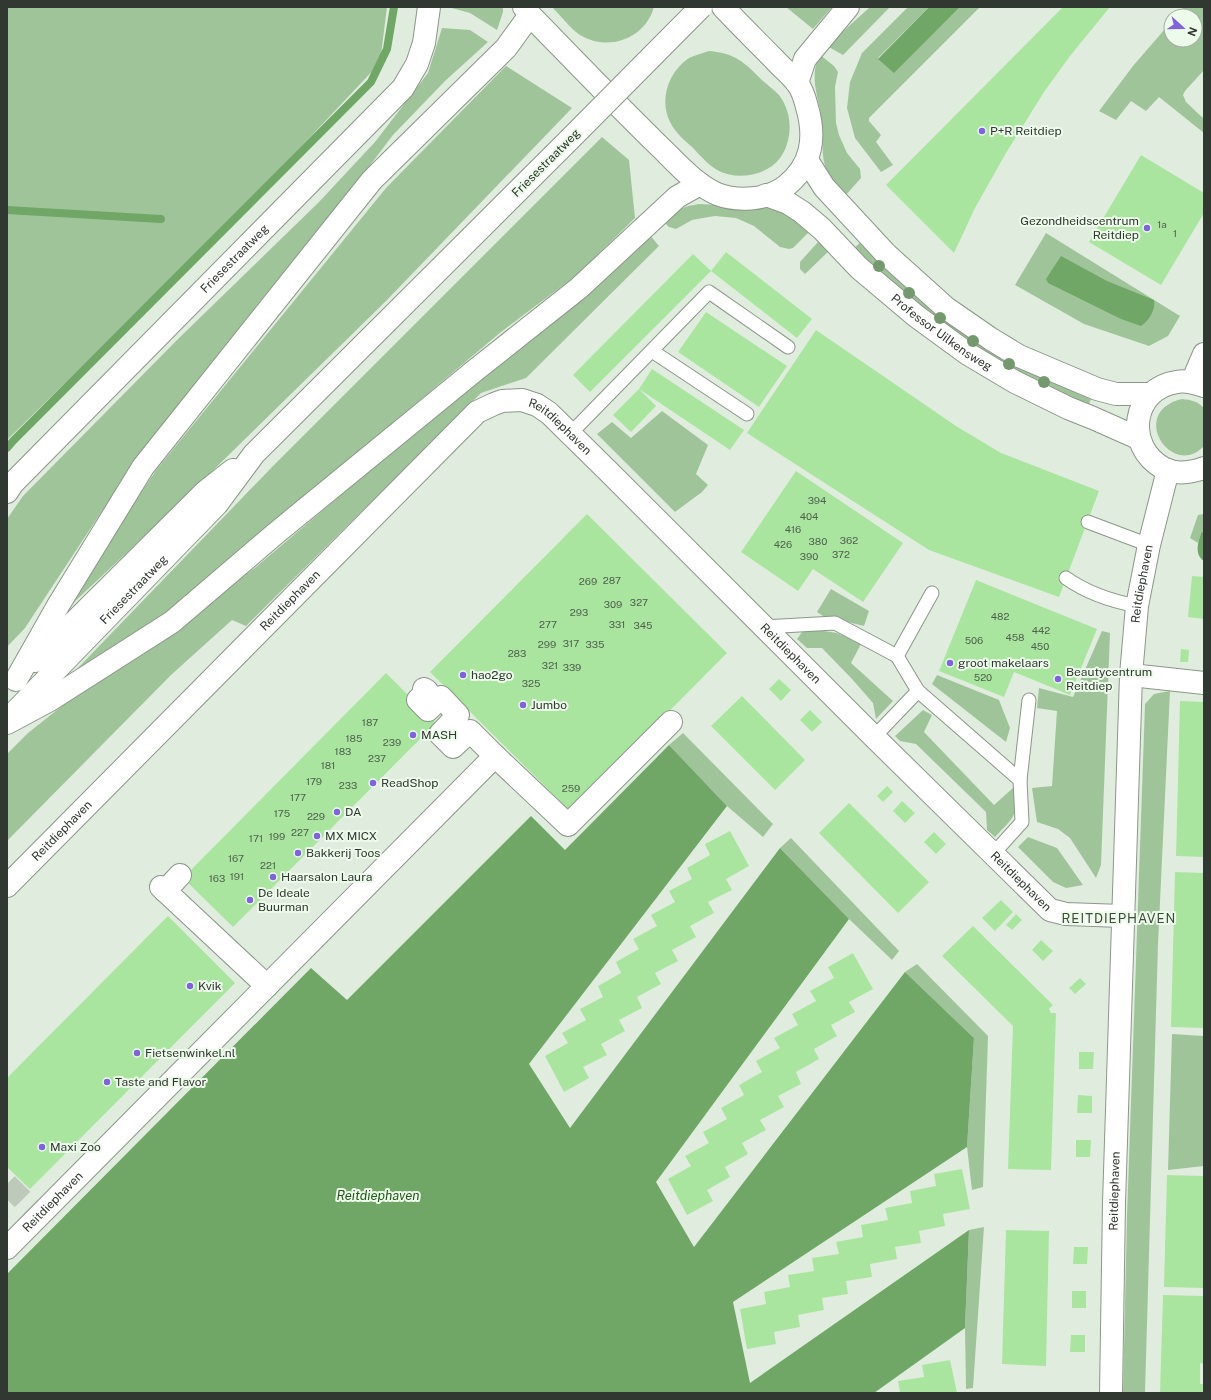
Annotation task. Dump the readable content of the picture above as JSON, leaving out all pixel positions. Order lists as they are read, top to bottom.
{
  "streets": {
    "street": ["Friesestraatweg", "Professor Uilkensweg", "Reitdiephaven"]
  },
  "districts": ["REITDIEPHAVEN"],
  "water": ["Reitdiephaven"],
  "places": [
    "P+R Reitdiep",
    "Gezondheidscentrum Reitdiep",
    "groot makelaars",
    "hao2go",
    "Beautycentrum Reitdiep",
    "Jumbo",
    "MASH",
    "ReadShop",
    "DA",
    "MX MICX",
    "Bakkerij Toos",
    "Haarsalon Laura",
    "De Ideale Buurman",
    "Kvik",
    "Fietsenwinkel.nl",
    "Taste and Flavor",
    "Maxi Zoo"
  ],
  "house_numbers": [
    "1a",
    "1",
    "394",
    "404",
    "416",
    "362",
    "380",
    "426",
    "372",
    "390",
    "287",
    "269",
    "327",
    "309",
    "293",
    "482",
    "277",
    "331",
    "345",
    "442",
    "458",
    "506",
    "317",
    "299",
    "335",
    "450",
    "283",
    "321",
    "339",
    "520",
    "325",
    "187",
    "185",
    "239",
    "183",
    "237",
    "181",
    "179",
    "233",
    "259",
    "177",
    "175",
    "229",
    "227",
    "199",
    "171",
    "167",
    "221",
    "191",
    "163"
  ],
  "north": "right"
}
